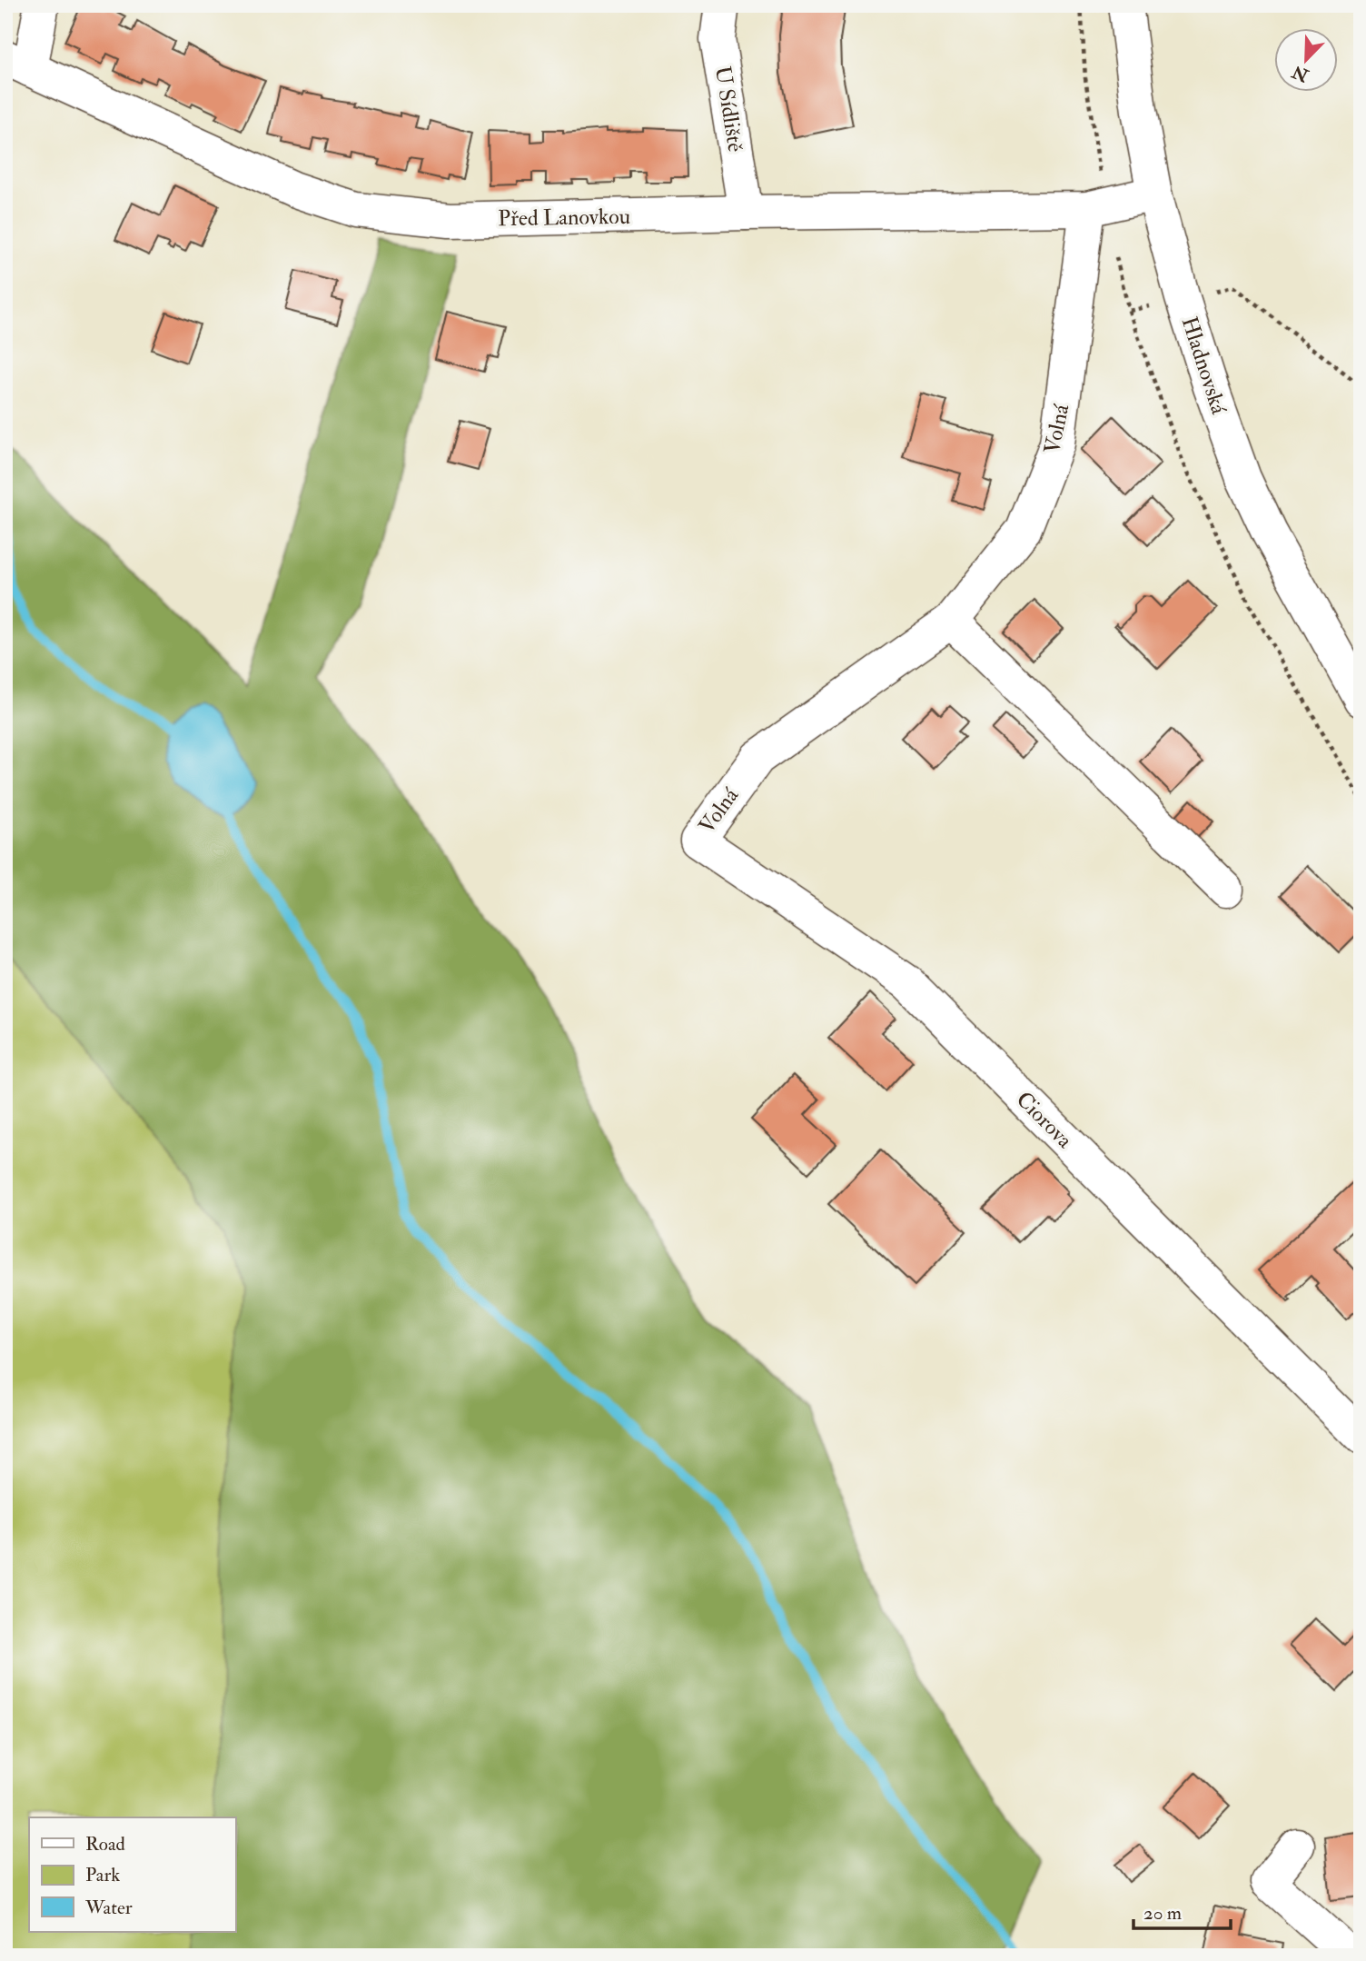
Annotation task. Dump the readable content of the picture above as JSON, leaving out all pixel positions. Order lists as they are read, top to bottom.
{
  "streets": {
    "street": [
      "U Sídliště",
      "Před Lanovkou",
      "Hladnovská",
      "Volná",
      "Ciorova"
    ]
  },
  "crossings": [
    ["U Sídliště", "Před Lanovkou"],
    ["Před Lanovkou", "Hladnovská"],
    ["Před Lanovkou", "Volná"],
    ["Volná", "Ciorova"]
  ],
  "legend": ["Road", "Park", "Water"],
  "scale_bar": "20 m",
  "north": "bottom left"
}
